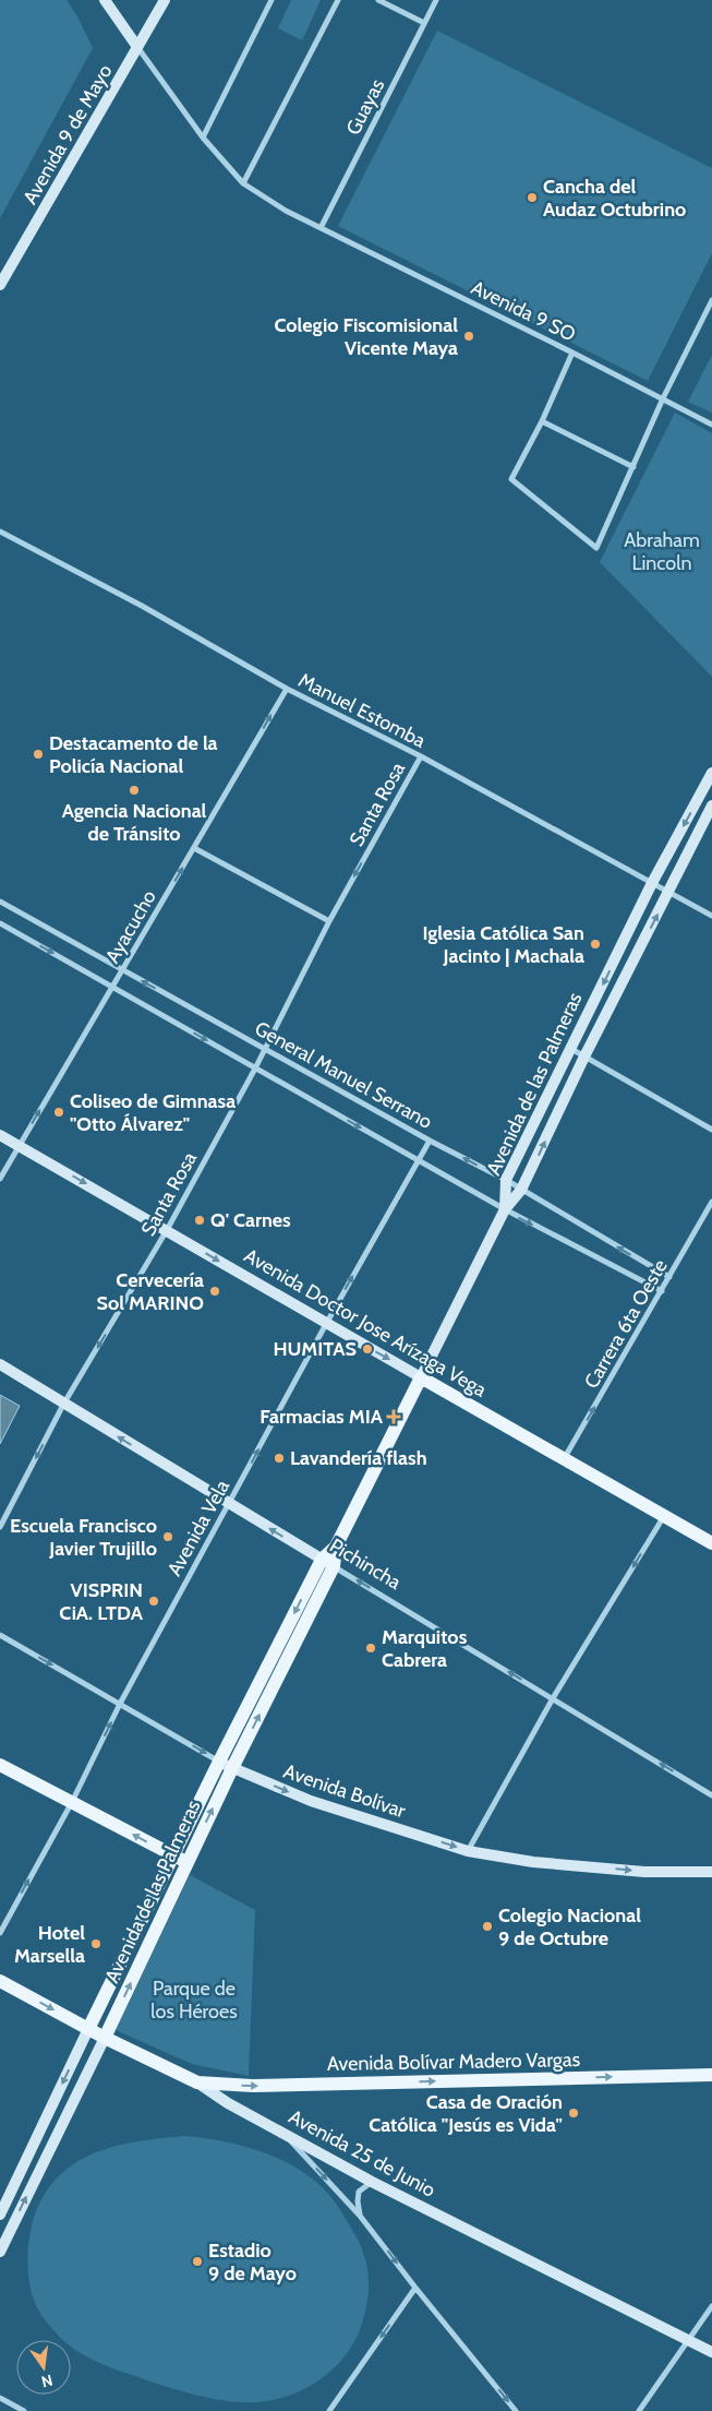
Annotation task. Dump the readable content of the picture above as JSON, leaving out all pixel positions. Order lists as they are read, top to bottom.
{
  "streets": {
    "main road": [
      "Avenida de las Palmeras",
      "Avenida Doctor Jose Arízaga Vega",
      "Avenida Bolívar Madero Vargas",
      "Avenida 25 de Junio"
    ],
    "street": [
      "Guayas",
      "Avenida 9 de Mayo",
      "Avenida 9 SO",
      "Manuel Estomba",
      "Santa Rosa",
      "Ayacucho",
      "General Manuel Serrano",
      "Carrera 6ta Oeste",
      "Avenida Vela",
      "Pichincha",
      "Avenida Bolívar"
    ]
  },
  "crossings": [
    ["Guayas", "Avenida 9 SO"],
    ["Avenida 9 de Mayo", "Avenida 9 SO"],
    ["Manuel Estomba", "Santa Rosa"],
    ["Manuel Estomba", "Ayacucho"],
    ["Manuel Estomba", "Avenida de las Palmeras"],
    ["Santa Rosa", "General Manuel Serrano"],
    ["Santa Rosa", "Avenida Doctor Jose Arízaga Vega"],
    ["Santa Rosa", "Pichincha"],
    ["Ayacucho", "General Manuel Serrano"],
    ["Ayacucho", "Avenida Doctor Jose Arízaga Vega"],
    ["General Manuel Serrano", "Avenida de las Palmeras"],
    ["General Manuel Serrano", "Carrera 6ta Oeste"],
    ["General Manuel Serrano", "Avenida Vela"],
    ["Avenida de las Palmeras", "Avenida Doctor Jose Arízaga Vega"],
    ["Avenida de las Palmeras", "Pichincha"],
    ["Avenida de las Palmeras", "Avenida Bolívar"],
    ["Avenida de las Palmeras", "Avenida 25 de Junio"],
    ["Avenida Doctor Jose Arízaga Vega", "Carrera 6ta Oeste"],
    ["Avenida Doctor Jose Arízaga Vega", "Avenida Vela"],
    ["Avenida Vela", "Pichincha"],
    ["Avenida Vela", "Avenida Bolívar"],
    ["Avenida Bolívar Madero Vargas", "Avenida 25 de Junio"]
  ],
  "one_way": [
    "Santa Rosa",
    "Ayacucho",
    "Avenida Doctor Jose Arízaga Vega",
    "Carrera 6ta Oeste",
    "Avenida Vela",
    "Pichincha",
    "Avenida Bolívar",
    "Avenida Bolívar Madero Vargas"
  ],
  "parks": ["Abraham Lincoln", "Parque de los Héroes"],
  "places": {
    "other": [
      "Cancha del Audaz Octubrino",
      "Colegio Fiscomisional Vicente Maya",
      "Destacamento de la Policía Nacional",
      "Agencia Nacional de Tránsito",
      "Iglesia Católica San Jacinto | Machala",
      "Coliseo de Gimnasa \"Otto Álvarez\"",
      "Q' Carnes",
      "Cervecería Sol MARINO",
      "HUMITAS",
      "Lavandería flash",
      "Escuela Francisco Javier Trujillo",
      "VISPRIN CiA. LTDA",
      "Marquitos Cabrera",
      "Colegio Nacional 9 de Octubre",
      "Hotel Marsella",
      "Casa de Oración Católica \"Jesús es Vida\"",
      "Estadio 9 de Mayo"
    ],
    "health": ["Farmacias MIA"]
  },
  "north": "bottom"
}
